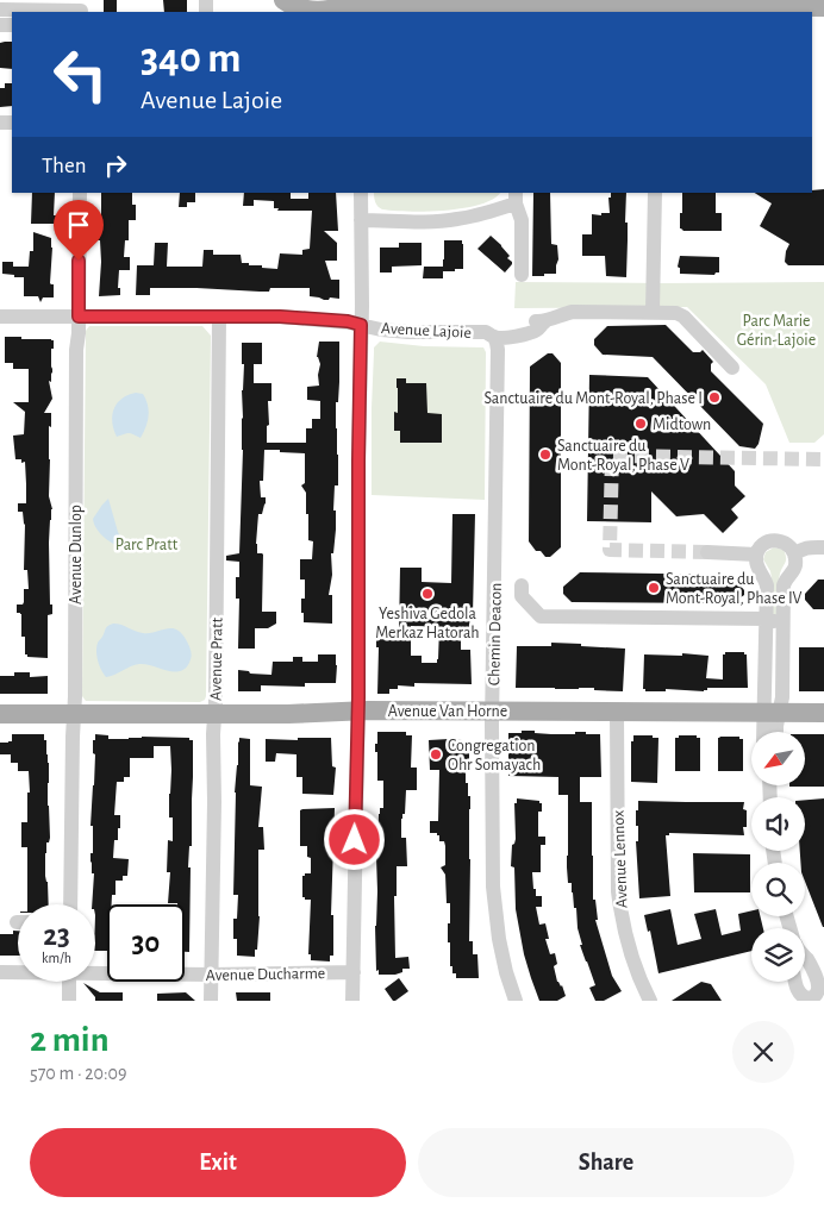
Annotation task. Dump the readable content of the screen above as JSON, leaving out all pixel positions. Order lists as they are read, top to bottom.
{
  "streets": {
    "main road": ["Avenue Van Horne"],
    "street": [
      "Avenue Lajoie",
      "Avenue Dunlop",
      "Chemin Deacon",
      "Avenue Pratt",
      "Avenue Lennox",
      "Avenue Ducharme"
    ]
  },
  "crossings": [
    ["Avenue Lajoie", "Avenue Dunlop"],
    ["Avenue Lajoie", "Chemin Deacon"],
    ["Avenue Lajoie", "Avenue Pratt"],
    ["Avenue Dunlop", "Avenue Van Horne"],
    ["Chemin Deacon", "Avenue Van Horne"],
    ["Avenue Pratt", "Avenue Van Horne"],
    ["Avenue Pratt", "Avenue Ducharme"],
    ["Avenue Van Horne", "Avenue Lennox"]
  ],
  "parks": ["Parc Marie Gérin-Lajoie", "Parc Pratt"],
  "places": [
    "Sanctuaire du Mont-Royal, Phase I",
    "Midtown",
    "Sanctuaire du Mont-Royal, Phase V",
    "Sanctuaire du Mont-Royal, Phase IV",
    "Yeshiva Gedola Merkaz Hatorah",
    "Congregation Ohr Somayach"
  ],
  "north": "bottom left",
  "page": {
    "turn": ["340 m", "Avenue Lajoie"],
    "then": "Then",
    "speed": "23 km/h",
    "limit": "30",
    "heading": ["2 min", "570 m · 20:09"],
    "buttons": ["Exit", "Share"]
  }
}
